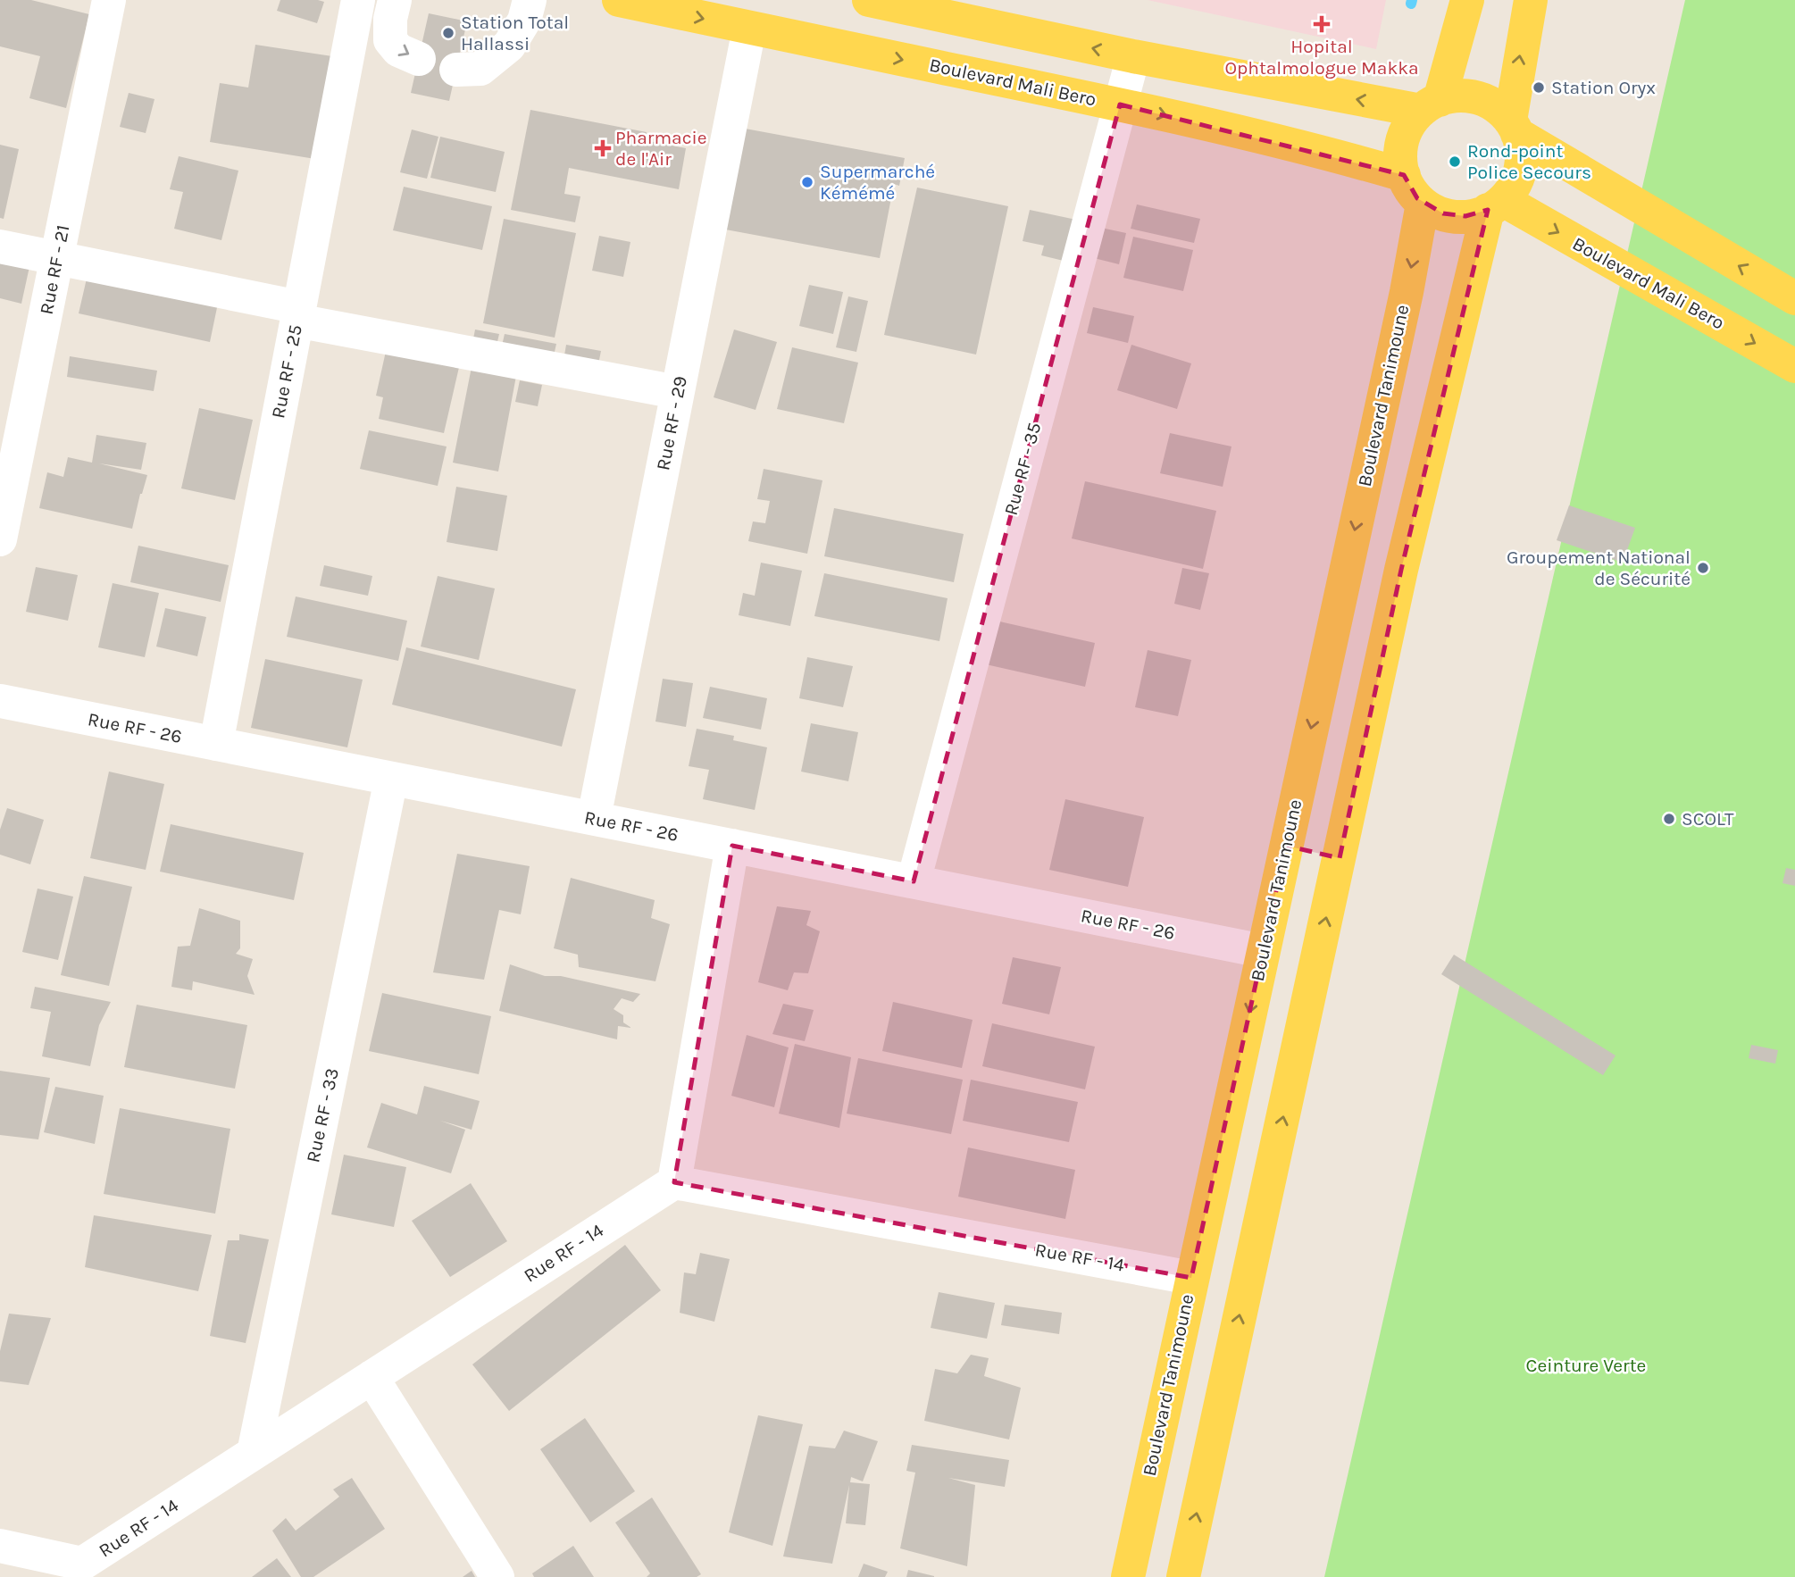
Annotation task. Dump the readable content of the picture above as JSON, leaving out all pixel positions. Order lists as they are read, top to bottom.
{
  "streets": {
    "main road": ["Boulevard Mali Bero", "Boulevard Tanimoune"],
    "street": [
      "Rue RF - 21",
      "Rue RF - 25",
      "Rue RF - 29",
      "Rue RF - 35",
      "Rue RF - 26",
      "Rue RF - 33",
      "Rue RF - 14"
    ]
  },
  "crossings": [
    ["Boulevard Mali Bero", "Boulevard Tanimoune"],
    ["Boulevard Mali Bero", "Rue RF - 29"],
    ["Boulevard Mali Bero", "Rue RF - 35"],
    ["Rue RF - 25", "Rue RF - 26"],
    ["Boulevard Tanimoune", "Rue RF - 26"],
    ["Boulevard Tanimoune", "Rue RF - 14"],
    ["Rue RF - 29", "Rue RF - 26"],
    ["Rue RF - 35", "Rue RF - 26"],
    ["Rue RF - 26", "Rue RF - 33"],
    ["Rue RF - 33", "Rue RF - 14"]
  ],
  "parks": ["Ceinture Verte"],
  "places": {
    "health": ["Hopital Ophtalmologue Makka", "Pharmacie de l'Air"],
    "other": [
      "Station Total Hallassi",
      "Station Oryx",
      "Rond-point Police Secours",
      "Supermarché Kémémé",
      "Groupement National de Sécurité",
      "SCOLT"
    ]
  }
}
